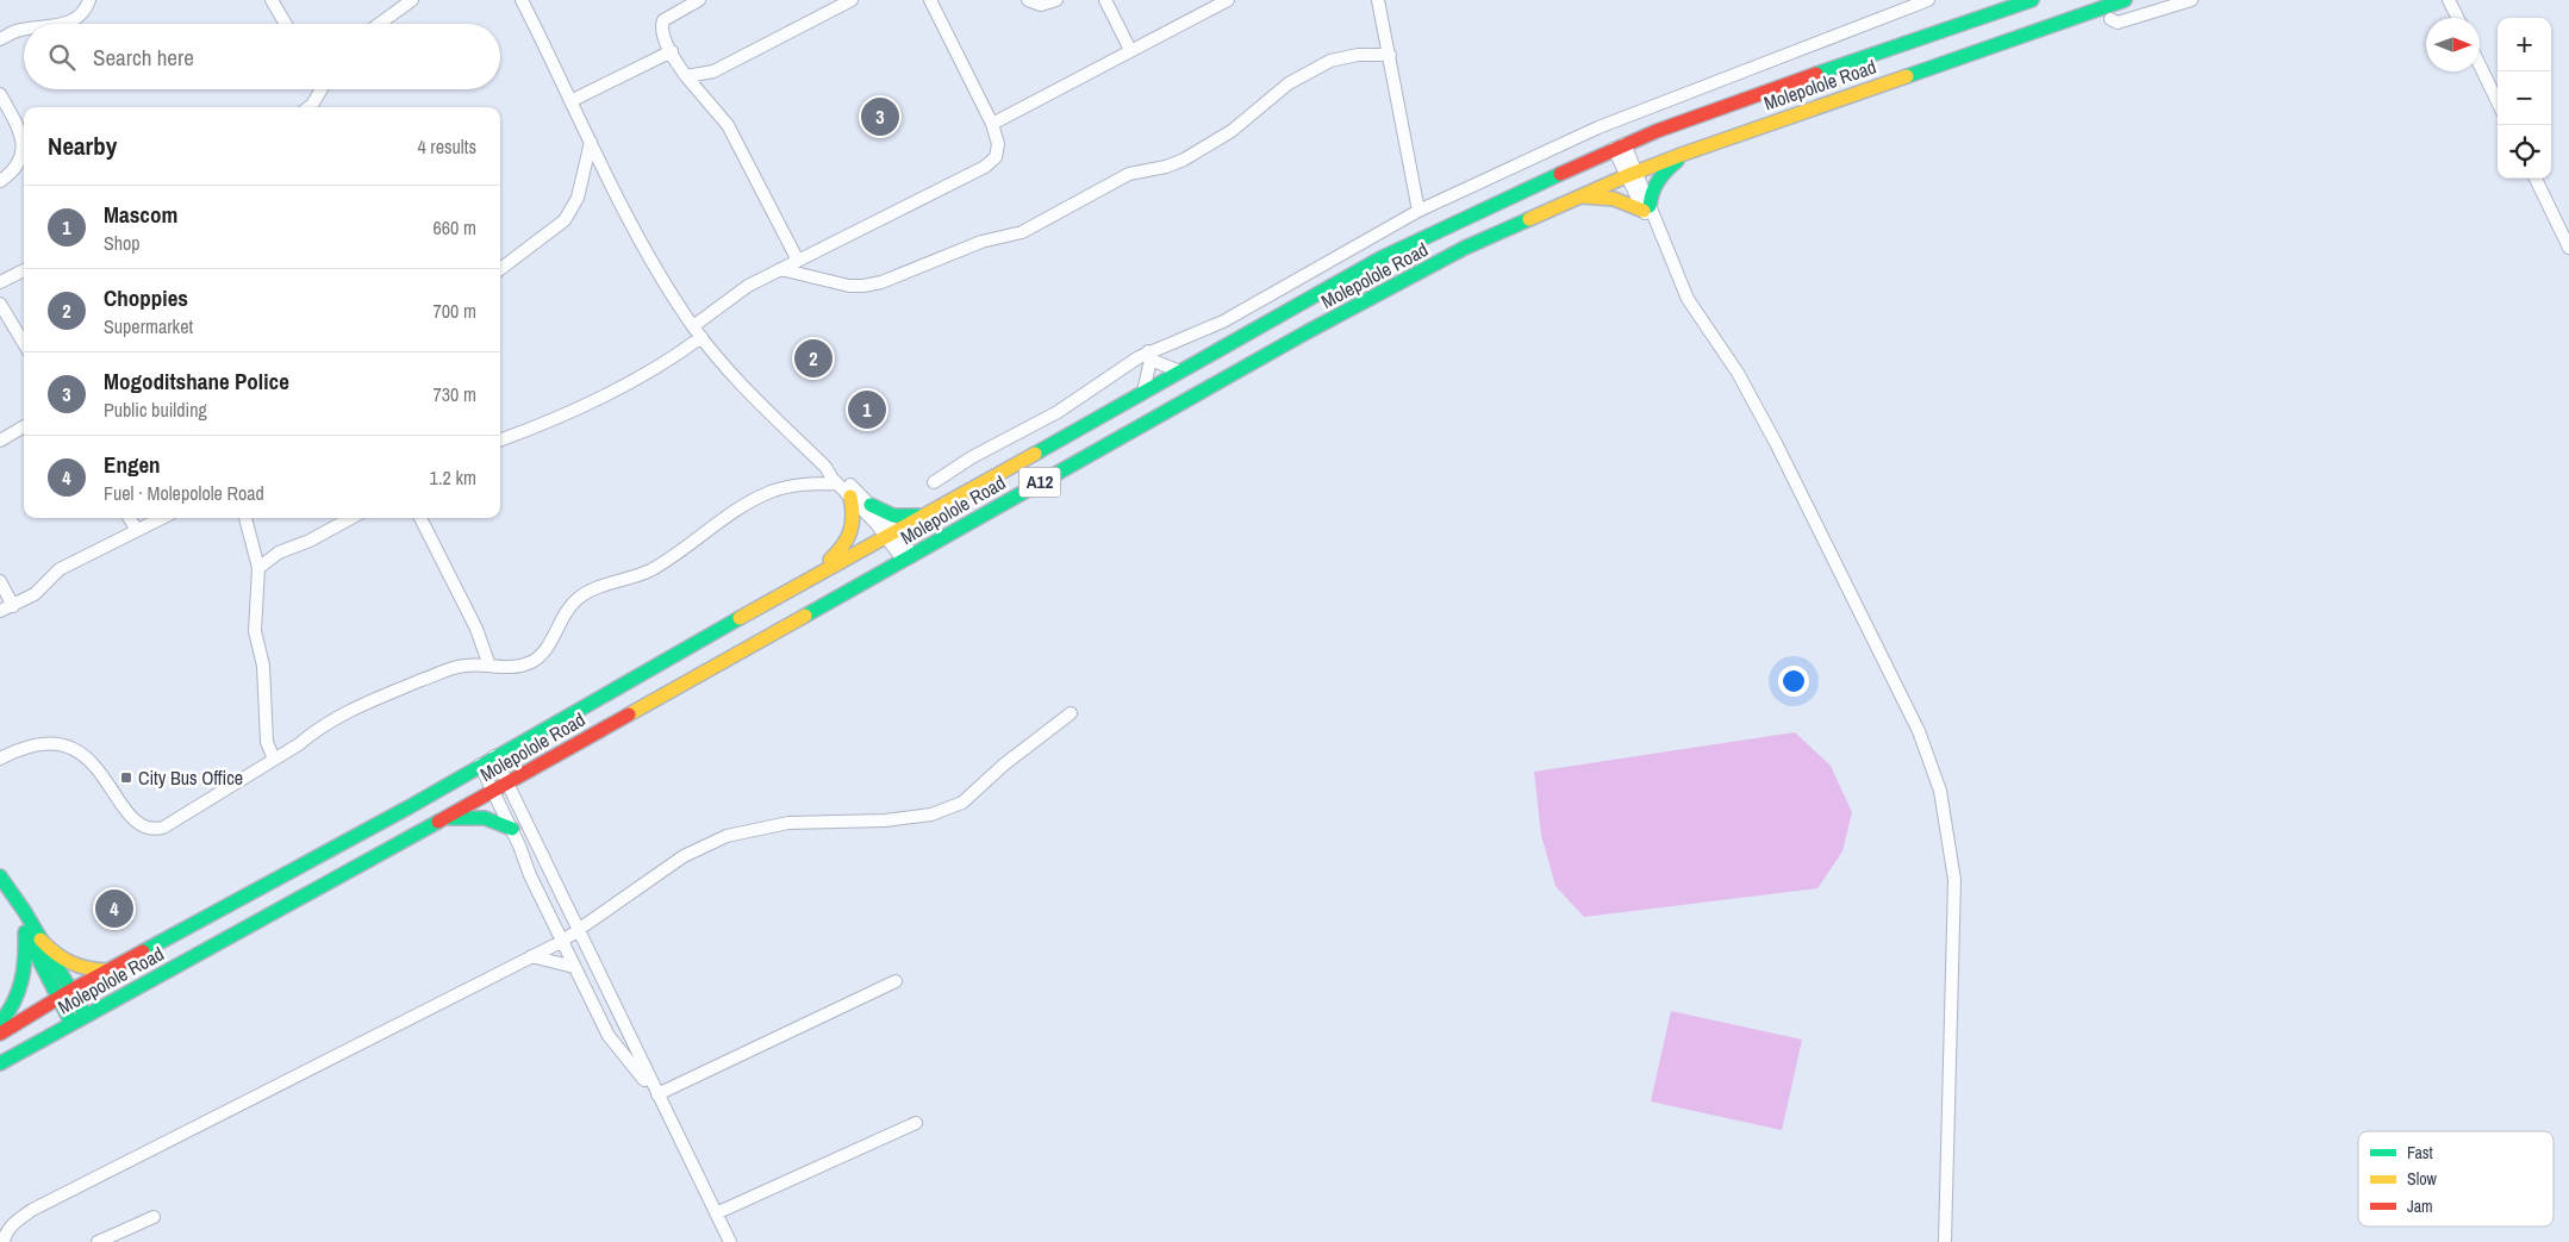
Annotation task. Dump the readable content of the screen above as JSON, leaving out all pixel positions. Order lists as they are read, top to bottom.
{
  "streets": {
    "main road": ["Molepolole Road", "A12"]
  },
  "places": {
    "transit": ["City Bus Office"]
  },
  "legend": ["Fast", "Slow", "Jam"],
  "north": "right",
  "page": {
    "map_buttons": ["+", "−"],
    "search": "Search here",
    "pins": [
      "3",
      "2",
      "1",
      "4"
    ],
    "heading": ["Nearby", "4 results"],
    "list": [
      {
        "mark": "1",
        "name": "Mascom",
        "note": "Shop",
        "value": "660 m"
      },
      {
        "mark": "2",
        "name": "Choppies",
        "note": "Supermarket",
        "value": "700 m"
      },
      {
        "mark": "3",
        "name": "Mogoditshane Police",
        "note": "Public building",
        "value": "730 m"
      },
      {
        "mark": "4",
        "name": "Engen",
        "note": "Fuel · Molepolole Road",
        "value": "1.2 km"
      }
    ]
  }
}
